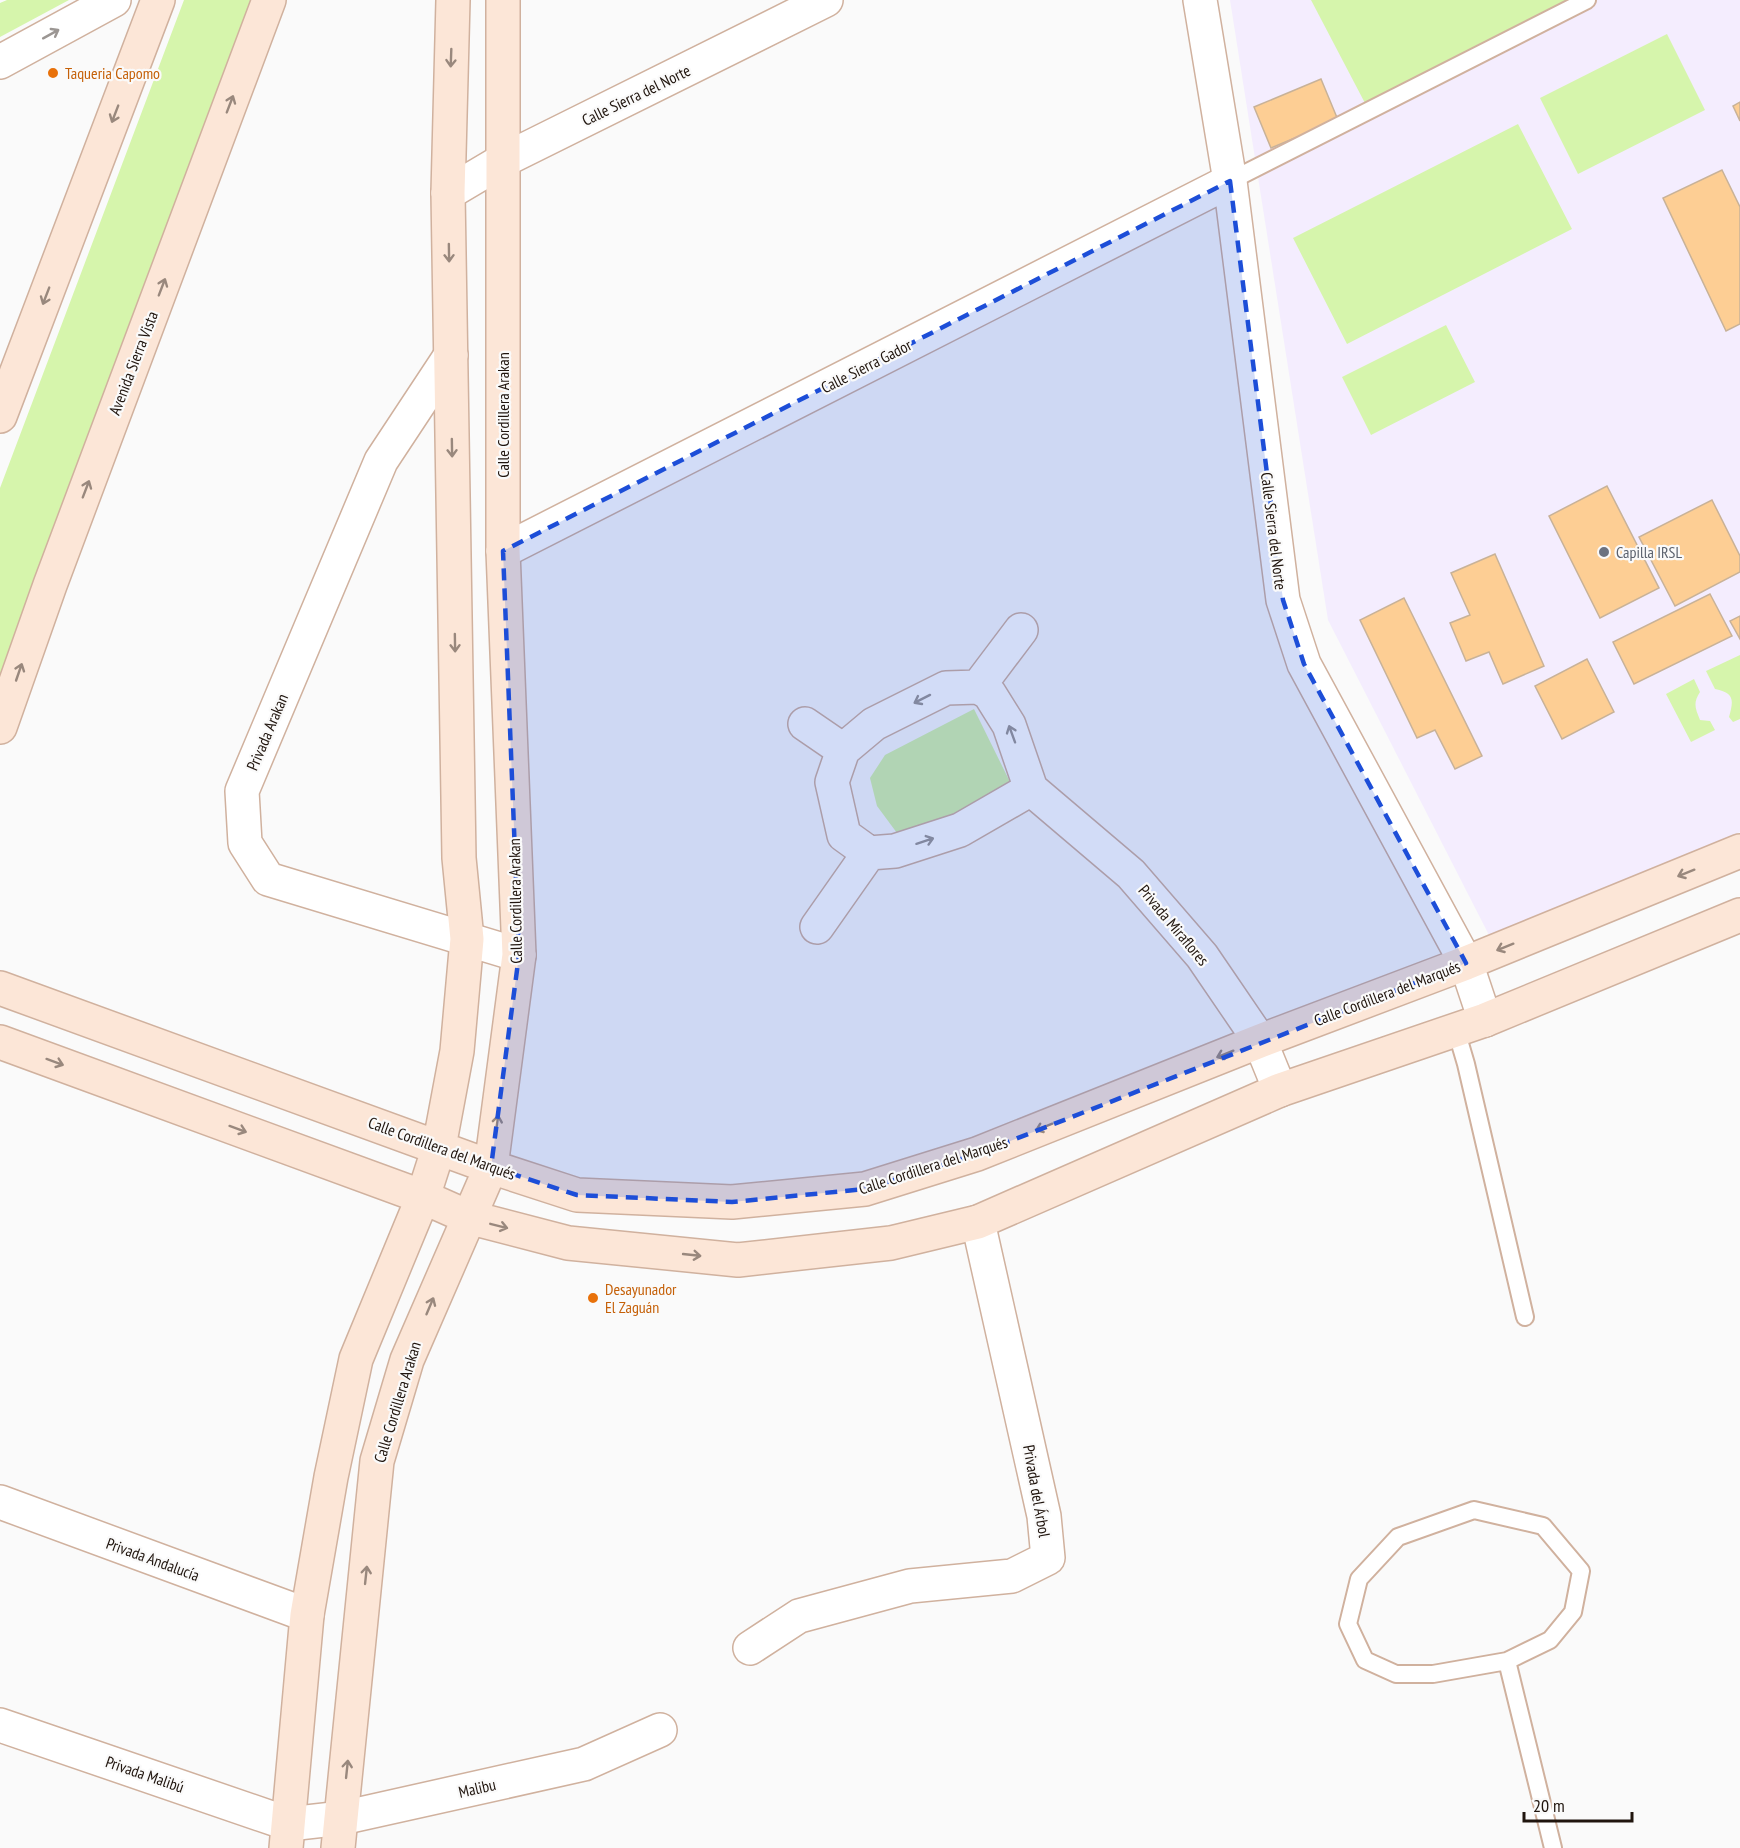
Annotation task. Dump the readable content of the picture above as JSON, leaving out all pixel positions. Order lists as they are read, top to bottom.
{
  "streets": {
    "street": [
      "Calle Sierra del Norte",
      "Avenida Sierra Vista",
      "Calle Sierra Gador",
      "Calle Cordillera Arakan",
      "Privada Arakan",
      "Privada Miraflores",
      "Calle Cordillera del Marqués",
      "Privada del Árbol",
      "Privada Andalucía",
      "Privada Malibú",
      "Malibu"
    ]
  },
  "crossings": [
    ["Calle Sierra del Norte", "Calle Sierra Gador"],
    ["Calle Sierra del Norte", "Calle Cordillera Arakan"],
    ["Calle Sierra del Norte", "Calle Cordillera del Marqués"],
    ["Calle Sierra Gador", "Calle Cordillera Arakan"],
    ["Calle Cordillera Arakan", "Privada Arakan"],
    ["Calle Cordillera Arakan", "Calle Cordillera del Marqués"],
    ["Calle Cordillera Arakan", "Malibu"],
    ["Privada Miraflores", "Calle Cordillera del Marqués"],
    ["Privada Malibú", "Malibu"]
  ],
  "places": ["Taqueria Capomo", "Capilla IRSL", "Desayunador El Zaguán"],
  "scale_bar": "20 m"
}
